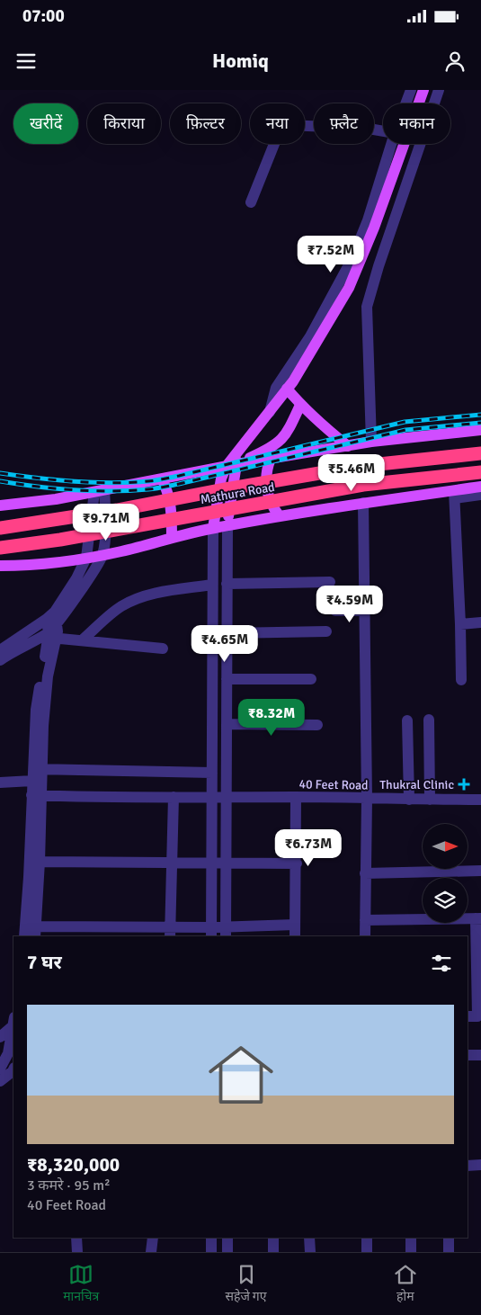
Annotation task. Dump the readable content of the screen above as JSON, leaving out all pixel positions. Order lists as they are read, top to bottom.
{
  "streets": {
    "highway": ["Mathura Road"],
    "street": ["40 Feet Road"]
  },
  "places": {
    "health": ["Thukral Clinic"]
  },
  "north": "right",
  "page": {
    "status": "07:00",
    "header": "Homiq",
    "chip": [
      "खरीदें",
      "किराया",
      "फ़िल्टर",
      "नया",
      "फ़्लैट",
      "मकान"
    ],
    "price": [
      "₹7.52M",
      "₹5.46M",
      "₹9.71M",
      "₹4.59M",
      "₹4.65M",
      "₹8.32M",
      "₹6.73M"
    ],
    "heading": "7 घर",
    "list": [
      {
        "name": "₹8,320,000",
        "note": "3 कमरे · 95 m² · 40 Feet Road"
      }
    ],
    "tabs": ["मानचित्र", "सहेजे गए", "होम"]
  }
}
